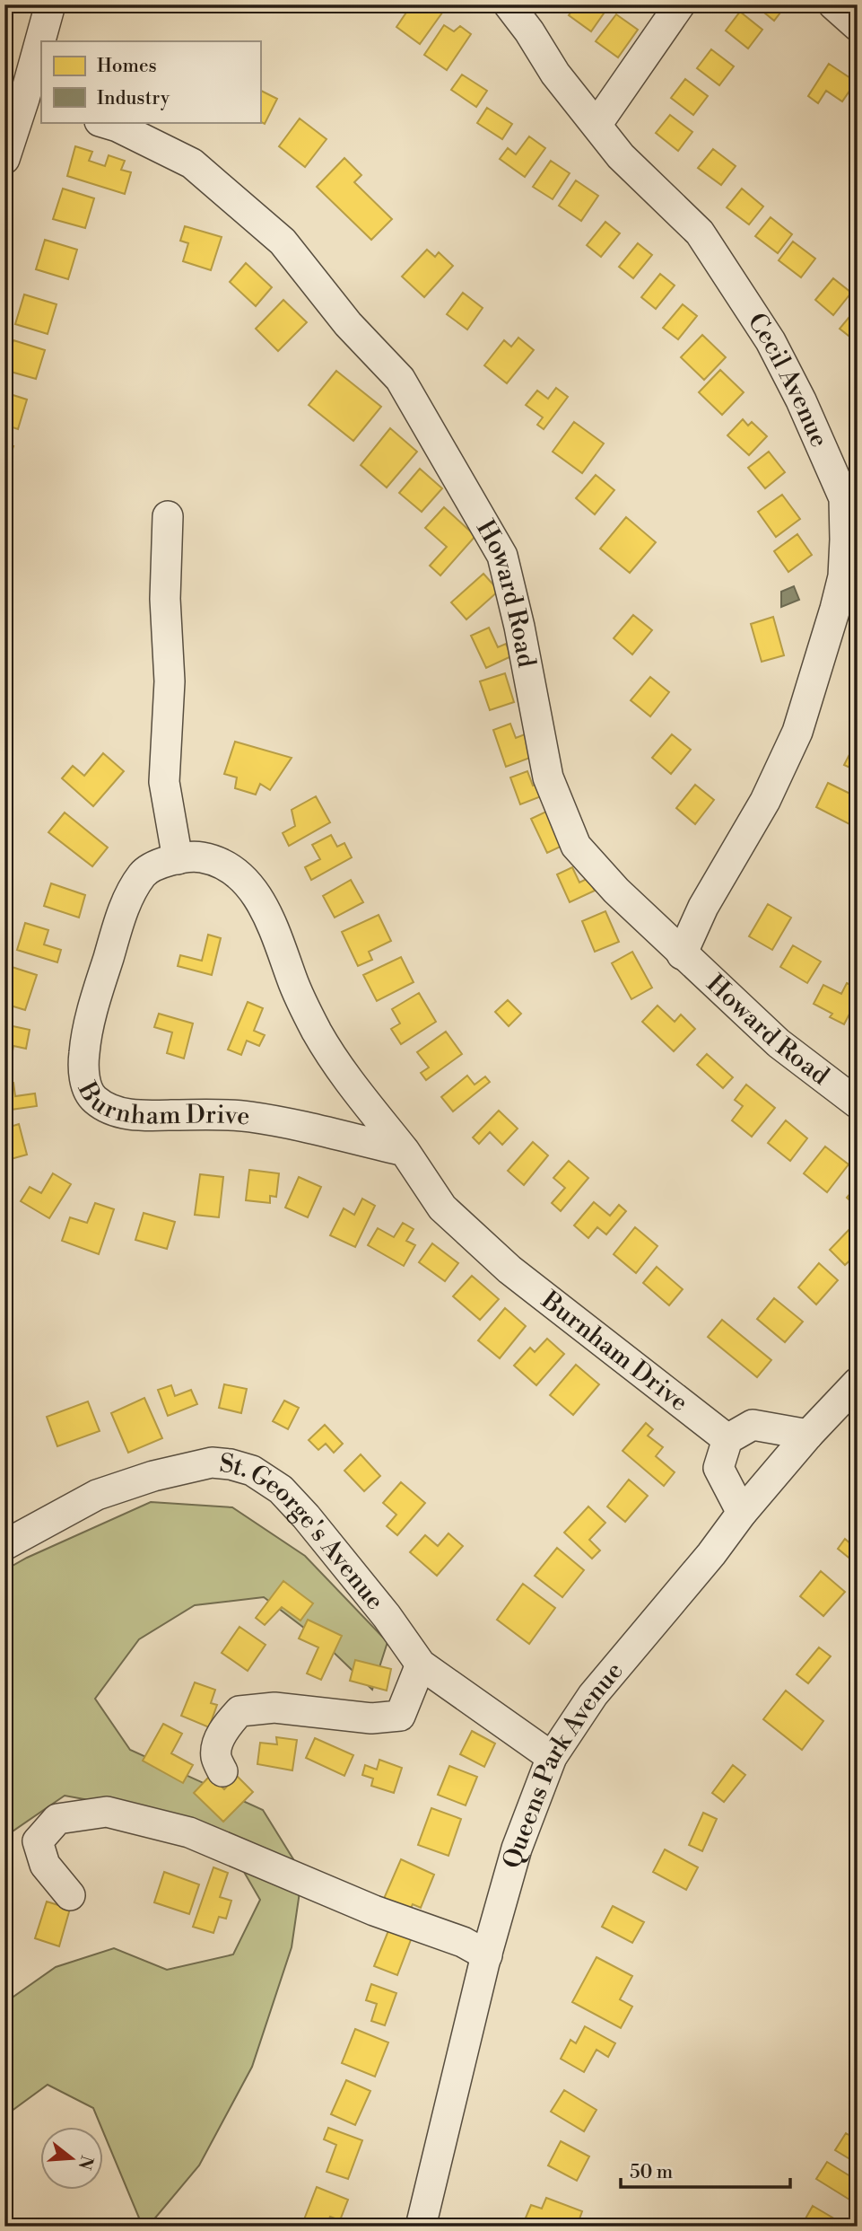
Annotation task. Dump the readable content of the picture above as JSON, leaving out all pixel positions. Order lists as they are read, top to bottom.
{
  "streets": {
    "street": [
      "Cecil Avenue",
      "Howard Road",
      "Burnham Drive",
      "St. George's Avenue",
      "Queens Park Avenue"
    ]
  },
  "crossings": [
    ["Cecil Avenue", "Howard Road"],
    ["St. George's Avenue", "Queens Park Avenue"]
  ],
  "legend": ["Homes", "Industry"],
  "scale_bar": "50 m",
  "north": "right"
}
